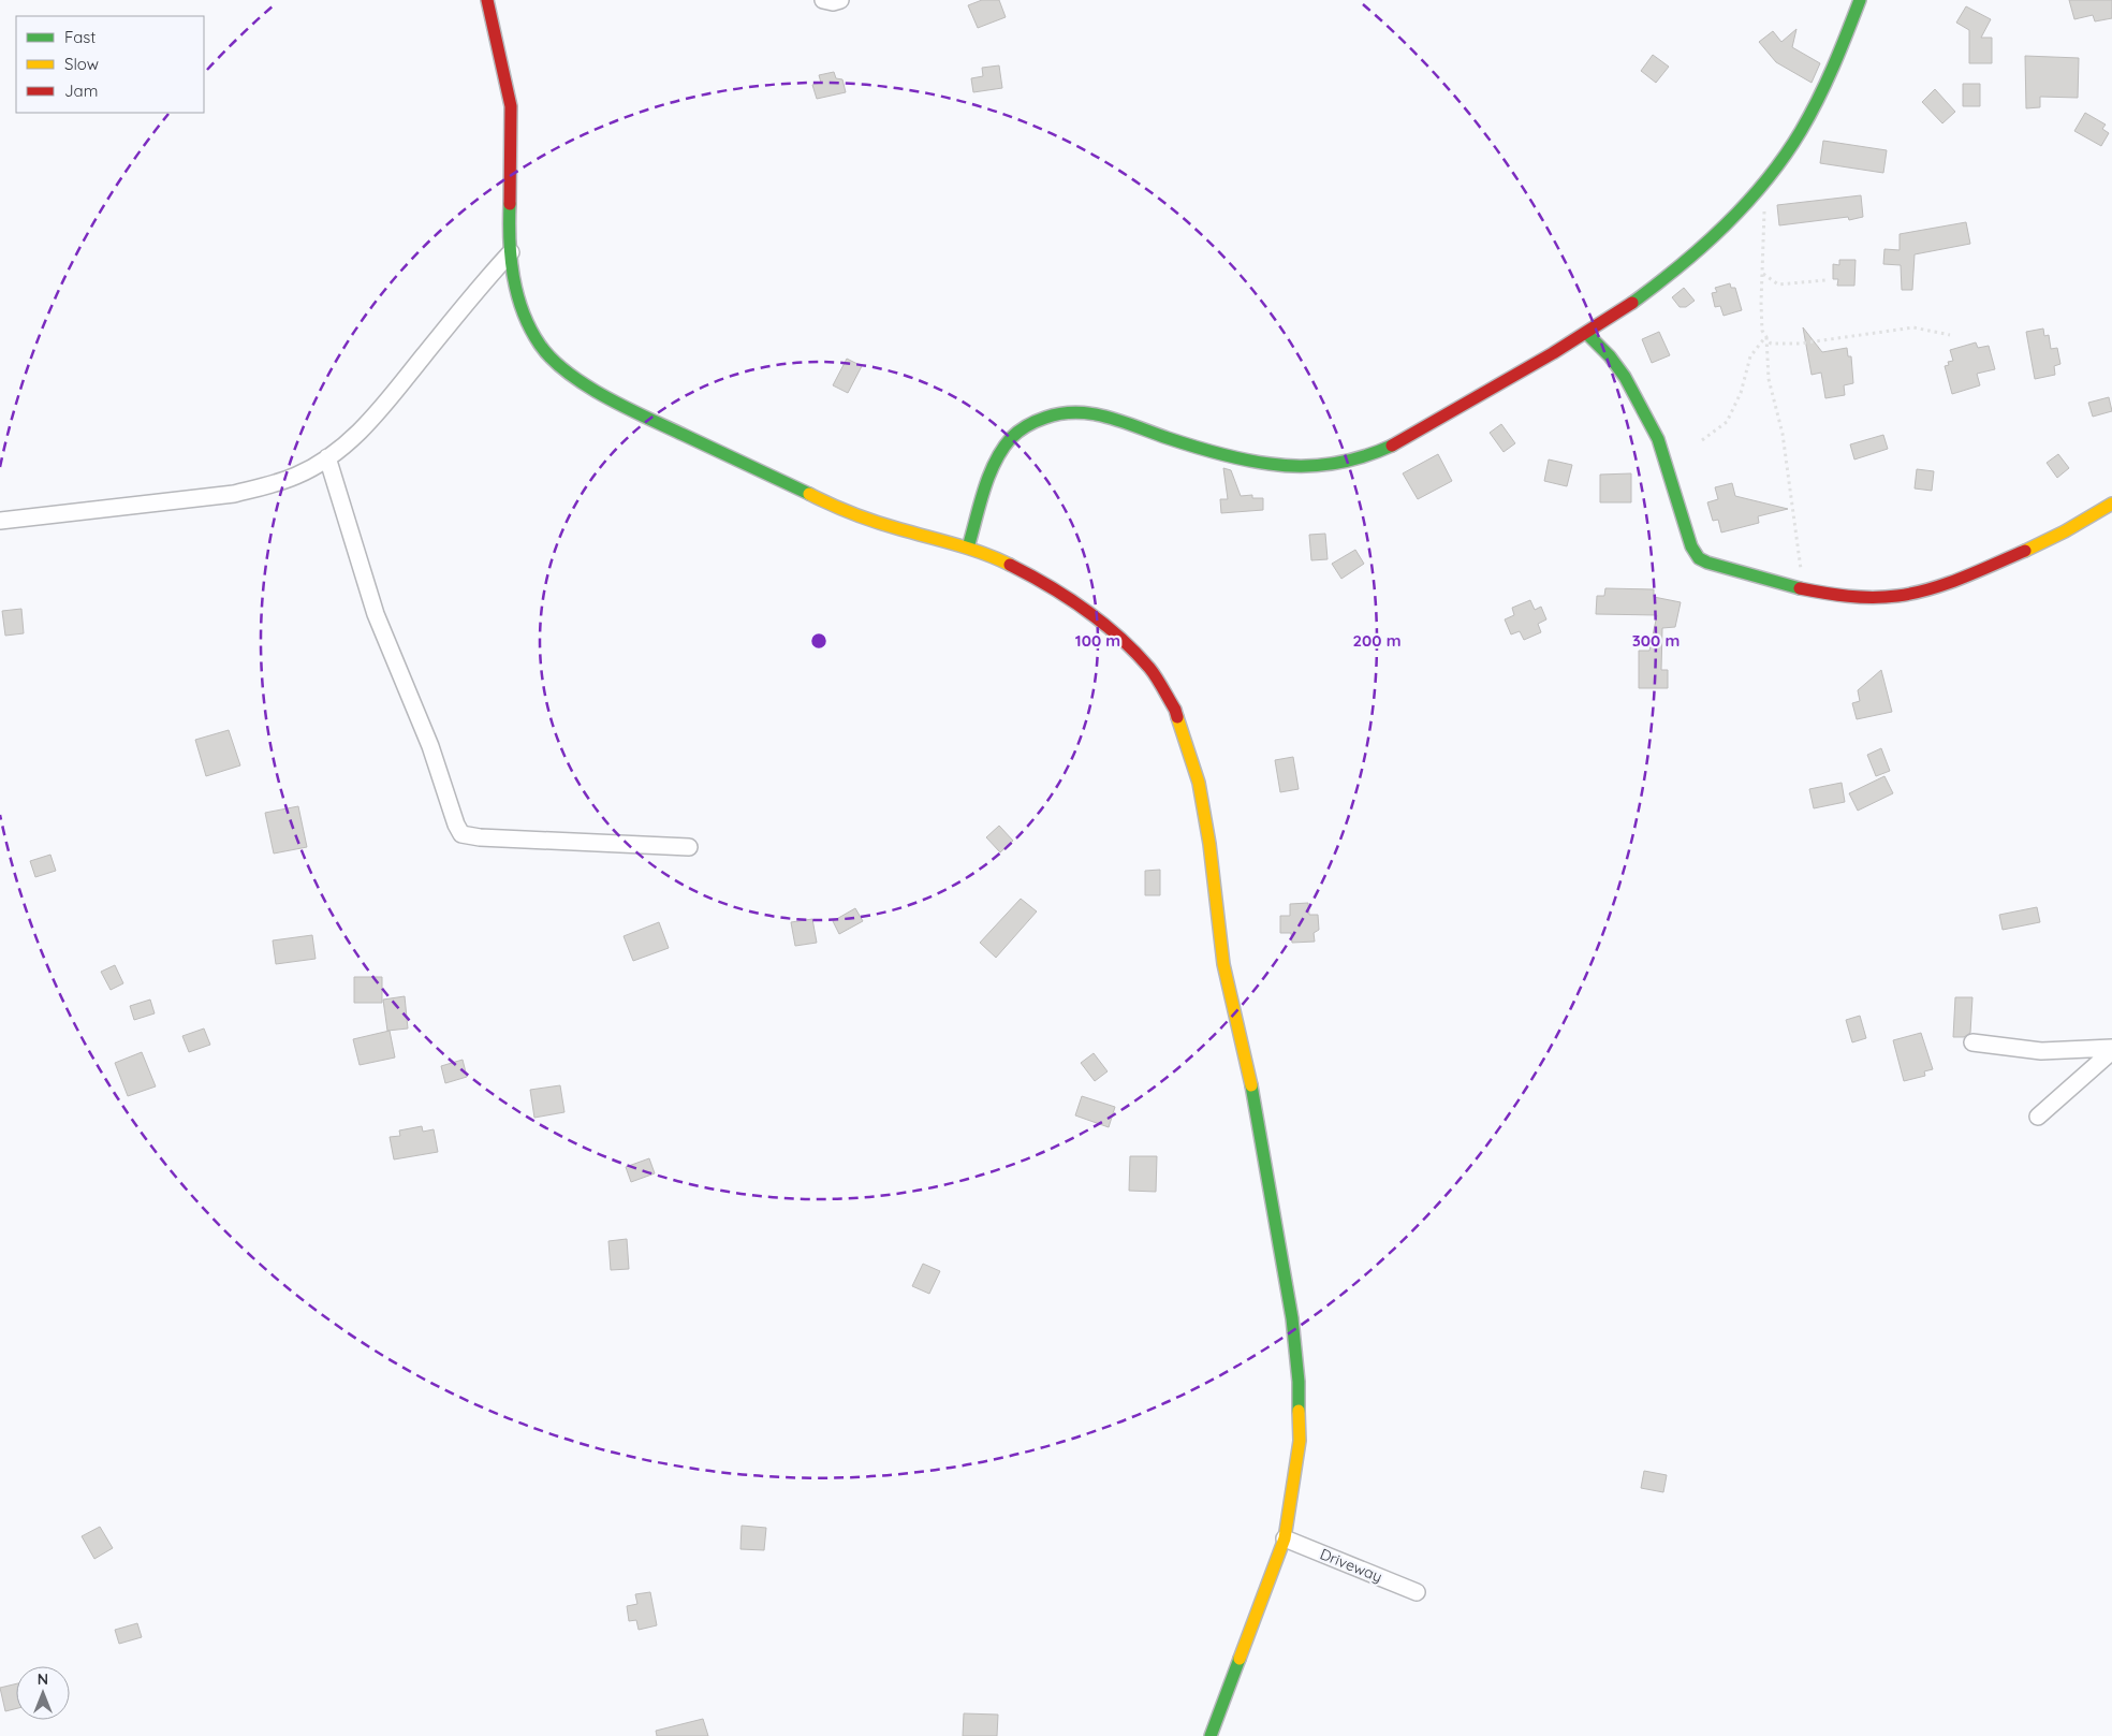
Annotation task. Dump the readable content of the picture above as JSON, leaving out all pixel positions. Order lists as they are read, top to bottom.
{
  "streets": {
    "street": ["Driveway"]
  },
  "legend": ["Fast", "Slow", "Jam"],
  "north": "top",
  "rings": ["100 m", "200 m", "300 m"]
}
